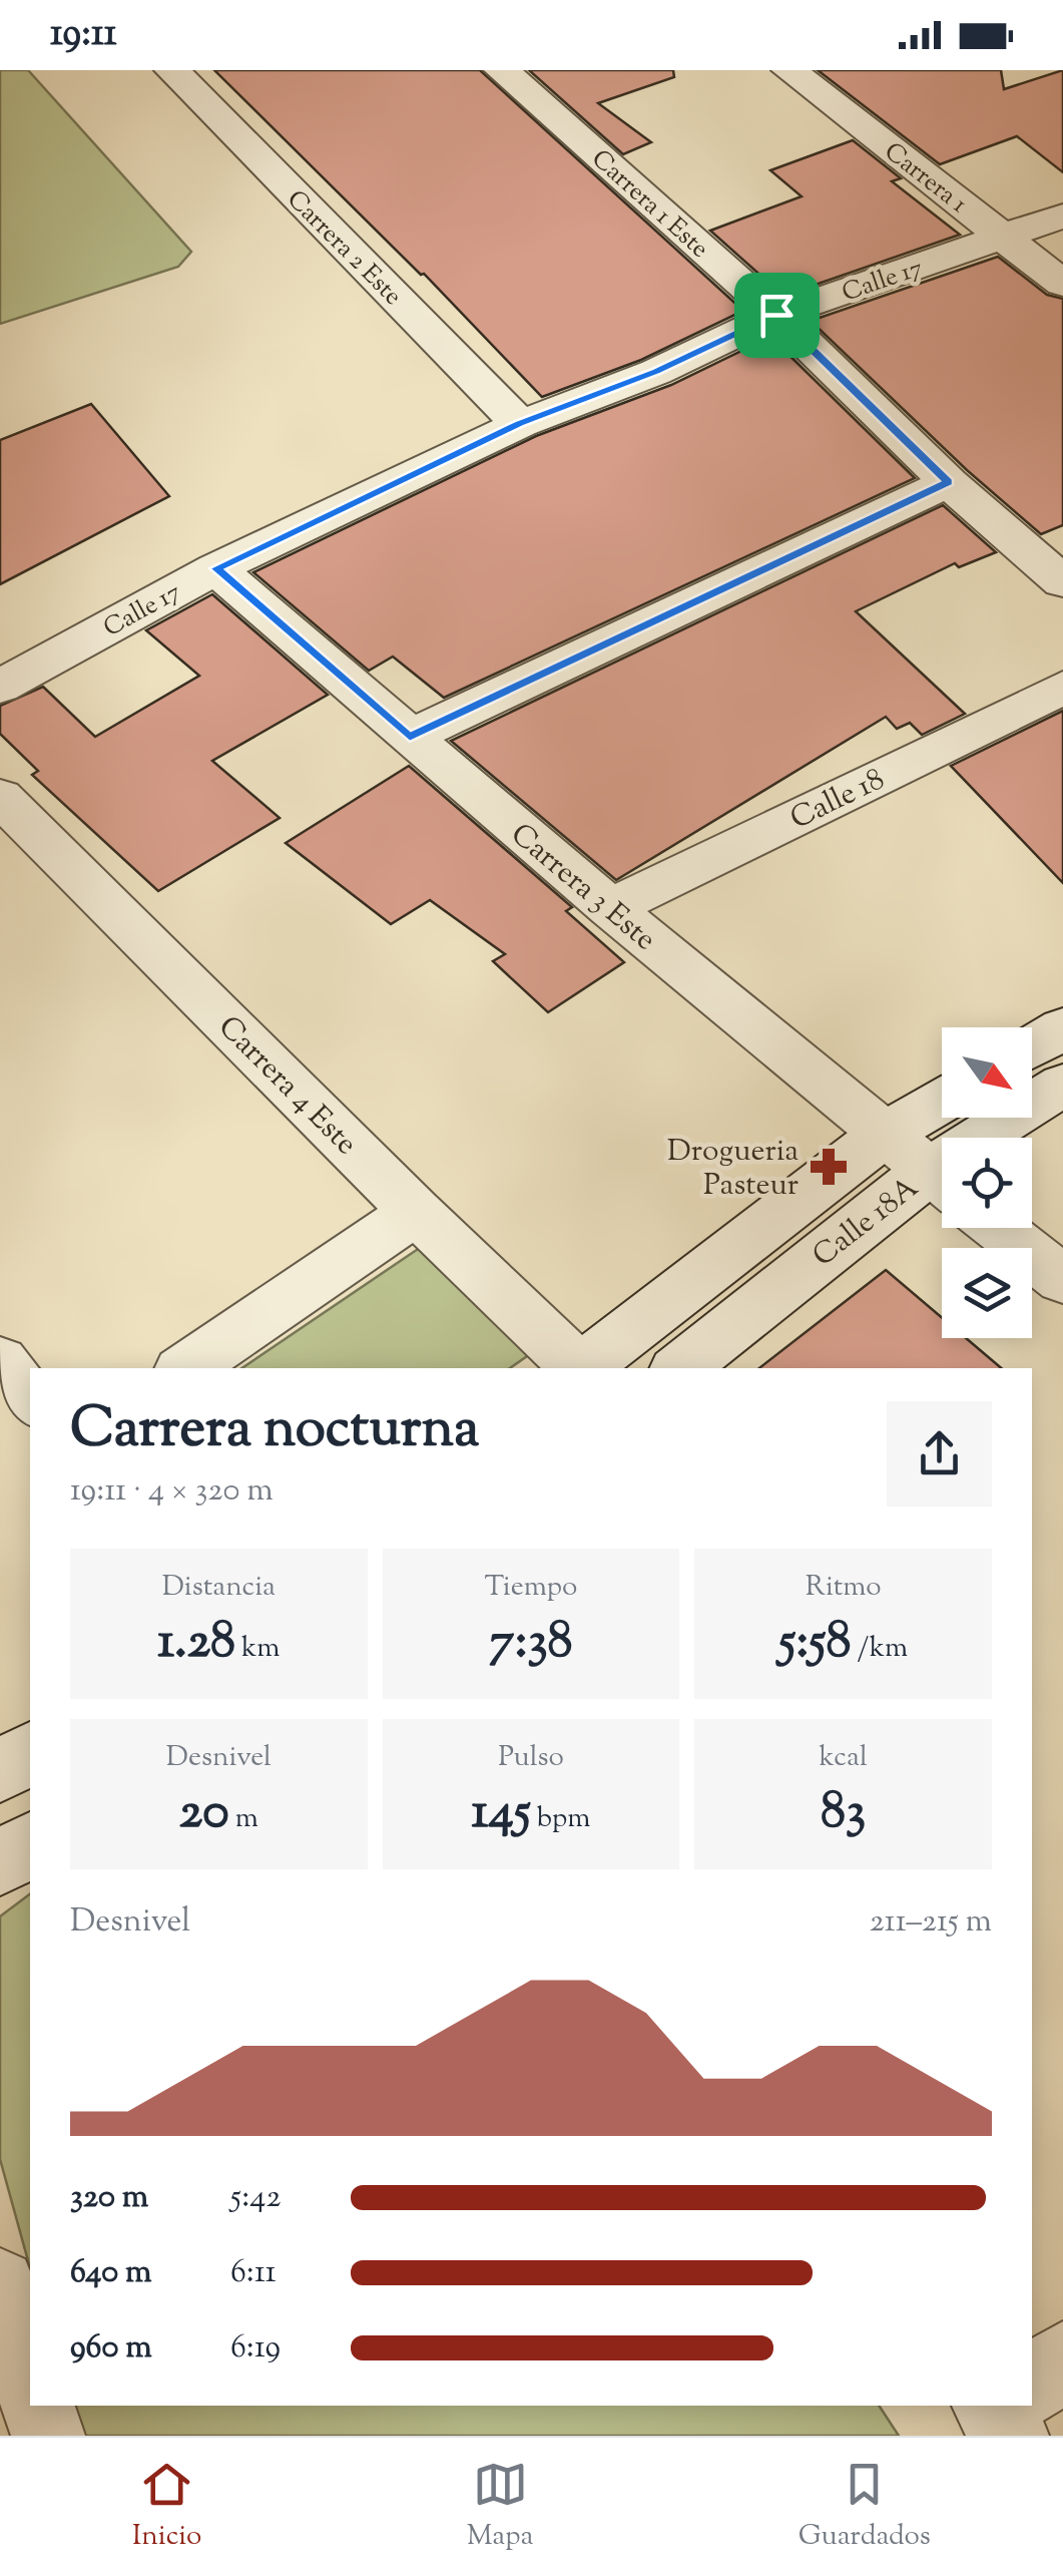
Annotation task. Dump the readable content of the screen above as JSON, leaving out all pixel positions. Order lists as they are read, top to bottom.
{
  "streets": {
    "street": [
      "Carrera 1",
      "Carrera 1 Este",
      "Carrera 2 Este",
      "Calle 17",
      "Calle 18",
      "Carrera 3 Este",
      "Carrera 4 Este",
      "Calle 18A"
    ]
  },
  "crossings": [
    ["Carrera 1", "Calle 17"],
    ["Carrera 1 Este", "Calle 17"],
    ["Carrera 2 Este", "Calle 17"],
    ["Calle 17", "Carrera 3 Este"],
    ["Calle 18", "Carrera 3 Este"],
    ["Carrera 3 Este", "Calle 18A"]
  ],
  "places": {
    "pharmacy": ["Drogueria Pasteur"]
  },
  "north": "bottom right",
  "page": {
    "status": "19:11",
    "heading": ["Carrera nocturna", "19:11 · 4 × 320 m"],
    "stats": [
      ["Distancia", "1.28 km"],
      ["Tiempo", "7:38"],
      ["Ritmo", "5:58 /km"],
      ["Desnivel", "20 m"],
      ["Pulso", "145 bpm"],
      ["kcal", "83"]
    ],
    "chart": ["Desnivel", "211–215 m"],
    "list": [
      {
        "name": "320 m",
        "note": "5:42"
      },
      {
        "name": "640 m",
        "note": "6:11"
      },
      {
        "name": "960 m",
        "note": "6:19"
      }
    ],
    "tabs": ["Inicio", "Mapa", "Guardados"]
  }
}
